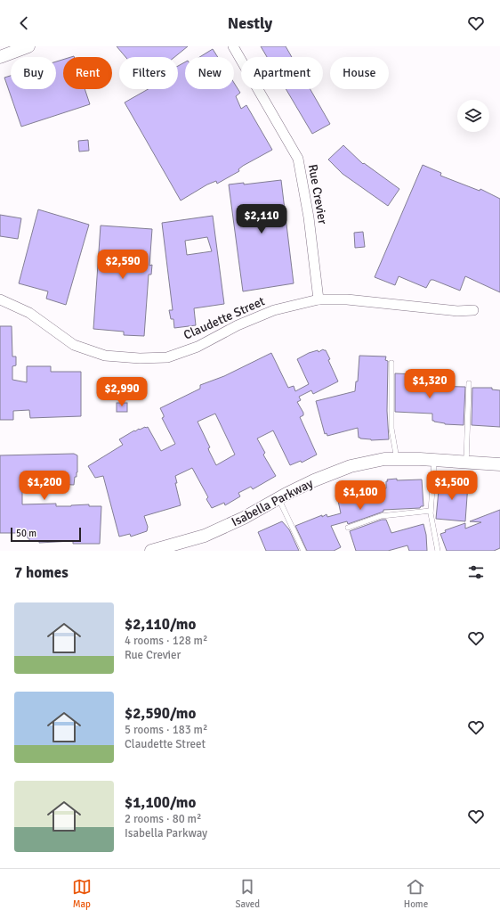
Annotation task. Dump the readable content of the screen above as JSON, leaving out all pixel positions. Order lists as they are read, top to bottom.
{
  "streets": {
    "street": ["Rue Crevier", "Claudette Street", "Isabella Parkway"]
  },
  "crossings": [
    ["Rue Crevier", "Claudette Street"]
  ],
  "scale_bar": "50 m",
  "page": {
    "header": "Nestly",
    "chip": [
      "Buy",
      "Rent",
      "Filters",
      "New",
      "Apartment",
      "House"
    ],
    "price": [
      "$2,110",
      "$2,590",
      "$1,320",
      "$2,990",
      "$1,200",
      "$1,500",
      "$1,100"
    ],
    "scale": "50 m",
    "heading": "7 homes",
    "list": [
      {
        "name": "$2,110/mo",
        "note": "4 rooms · 128 m² · Rue Crevier"
      },
      {
        "name": "$2,590/mo",
        "note": "5 rooms · 183 m² · Claudette Street"
      },
      {
        "name": "$1,100/mo",
        "note": "2 rooms · 80 m² · Isabella Parkway"
      }
    ],
    "tabs": ["Map", "Saved", "Home"]
  }
}
